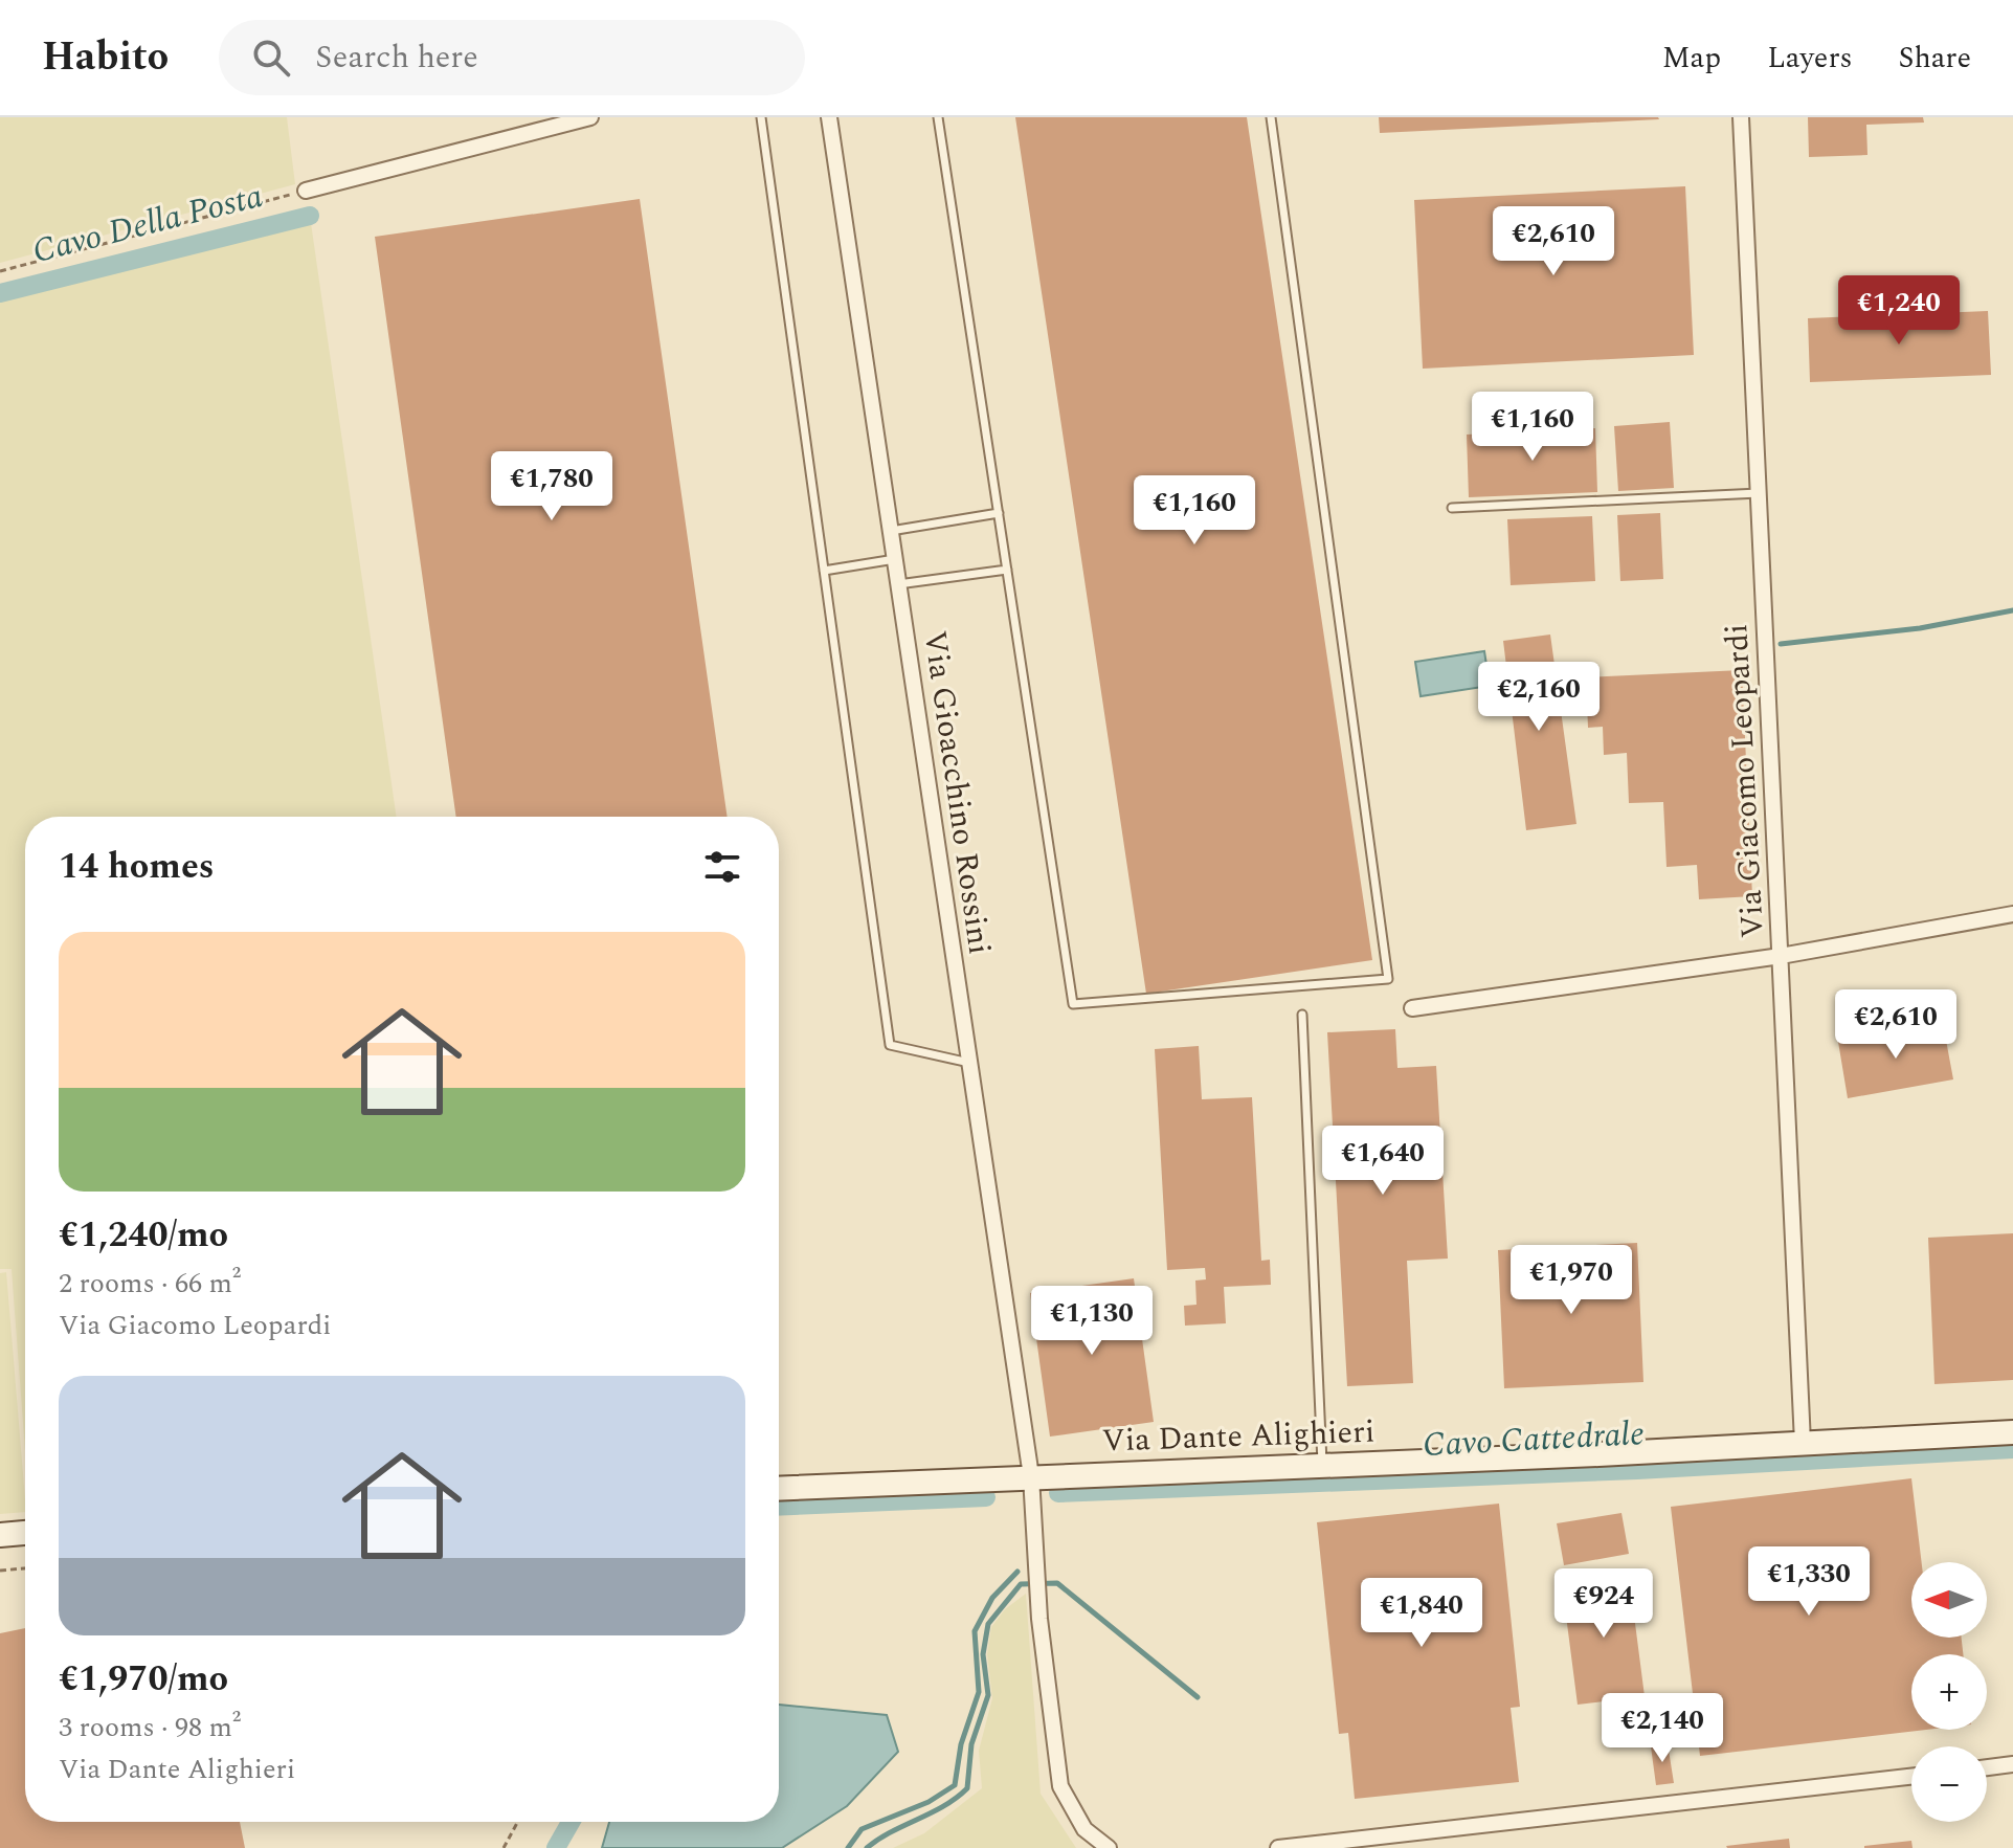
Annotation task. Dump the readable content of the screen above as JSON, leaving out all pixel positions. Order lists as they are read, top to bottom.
{
  "streets": {
    "main road": ["Via Dante Alighieri"],
    "street": ["Via Giacomo Leopardi", "Via Gioacchino Rossini"]
  },
  "crossings": [
    ["Via Giacomo Leopardi", "Via Dante Alighieri"],
    ["Via Gioacchino Rossini", "Via Dante Alighieri"]
  ],
  "water": ["Cavo Della Posta", "Cavo Cattedrale"],
  "north": "left",
  "page": {
    "header": "Habito",
    "search": "Search here",
    "nav": ["Map", "Layers", "Share"],
    "price": [
      "€2,610",
      "€1,240",
      "€1,160",
      "€1,780",
      "€1,160",
      "€2,160",
      "€2,610",
      "€1,640",
      "€1,970",
      "€1,130",
      "€1,330",
      "€924",
      "€1,840",
      "€2,140"
    ],
    "heading": "14 homes",
    "list": [
      {
        "name": "€1,240/mo",
        "note": "2 rooms · 66 m² · Via Giacomo Leopardi"
      },
      {
        "name": "€1,970/mo",
        "note": "3 rooms · 98 m² · Via Dante Alighieri"
      }
    ],
    "map_buttons": ["+", "−"]
  }
}
